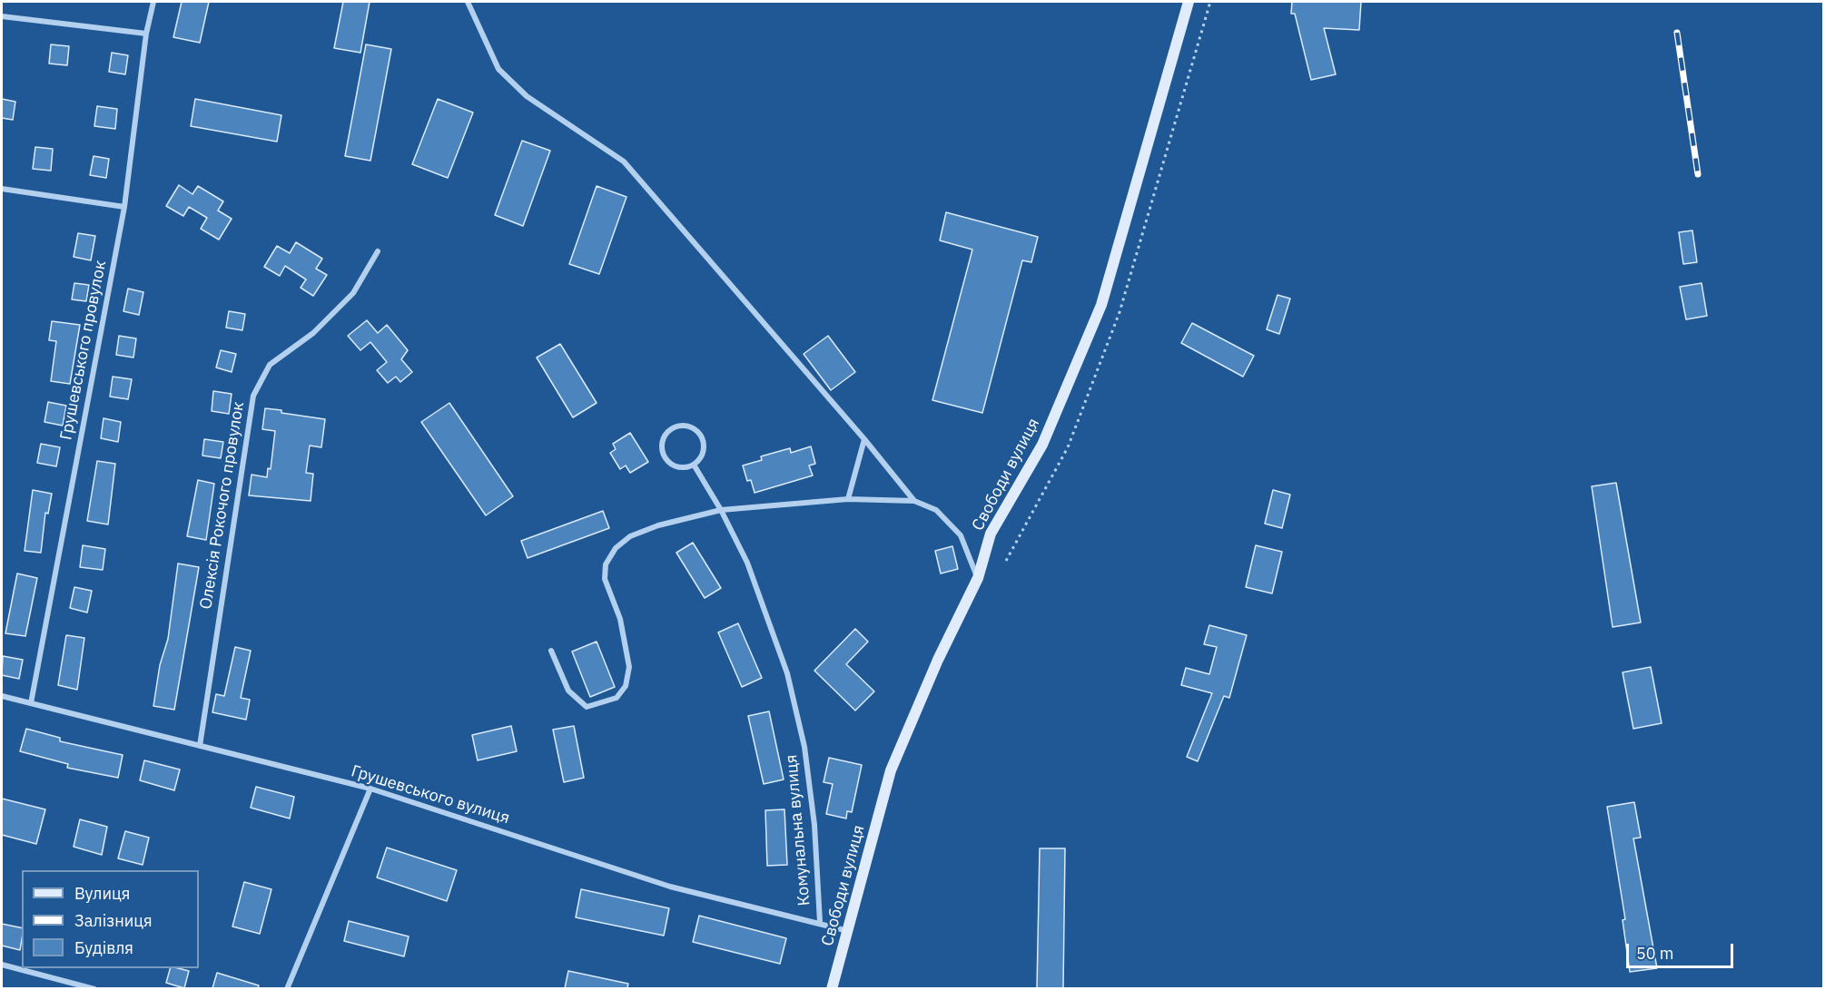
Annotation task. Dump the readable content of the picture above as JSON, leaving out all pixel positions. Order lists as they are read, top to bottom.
{
  "streets": {
    "main road": ["Свободи вулиця"],
    "street": [
      "Грушевського провулок",
      "Олексія Рокочого провулок",
      "Грушевського вулиця",
      "Комунальна вулиця"
    ]
  },
  "crossings": [
    ["Грушевського провулок", "Грушевського вулиця"],
    ["Свободи вулиця", "Грушевського вулиця"],
    ["Олексія Рокочого провулок", "Грушевського вулиця"],
    ["Грушевського вулиця", "Комунальна вулиця"]
  ],
  "legend": ["Вулиця", "Залізниця", "Будівля"],
  "scale_bar": "50 m"
}
